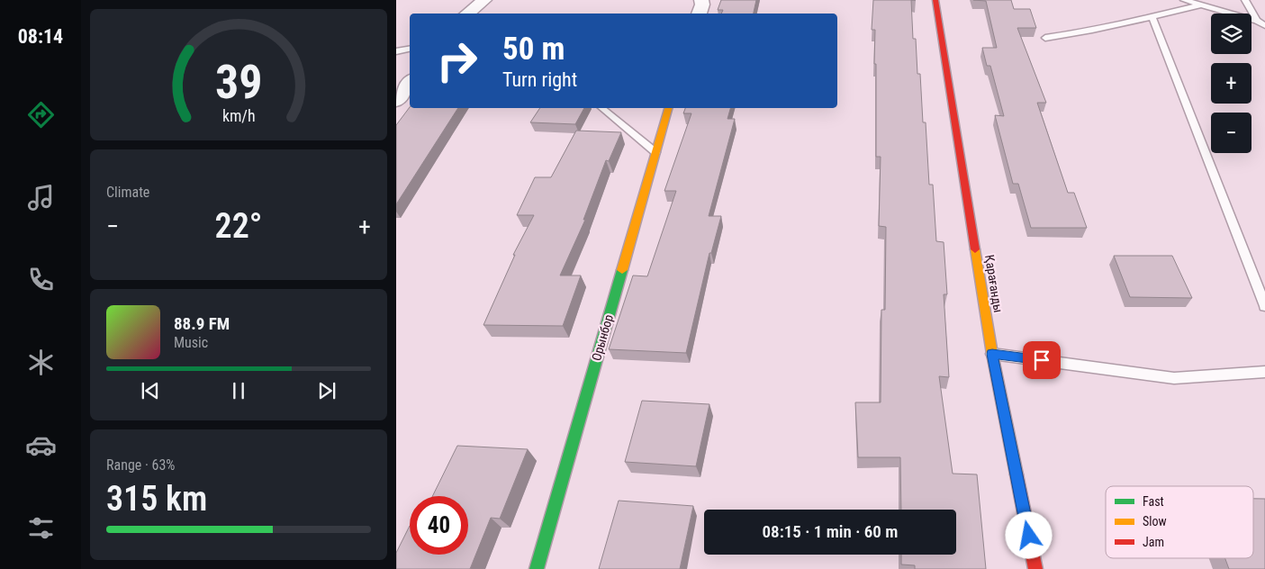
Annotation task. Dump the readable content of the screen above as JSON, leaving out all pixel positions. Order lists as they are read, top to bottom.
{
  "streets": {
    "street": ["Қарағанды", "Орынбор"]
  },
  "legend": ["Fast", "Slow", "Jam"],
  "page": {
    "tabs": "08:14",
    "map_buttons": ["+", "−"],
    "turn": ["50 m", "Turn right"],
    "tile": [
      "Climate",
      ["Range · 63%", "315 km"]
    ],
    "heat": ["−", "22°", "+"],
    "song": ["88.9 FM", "Music"],
    "limit": "40",
    "trip": "08:15 · 1 min · 60 m",
    "gauge": ["39", "km/h"]
  }
}
